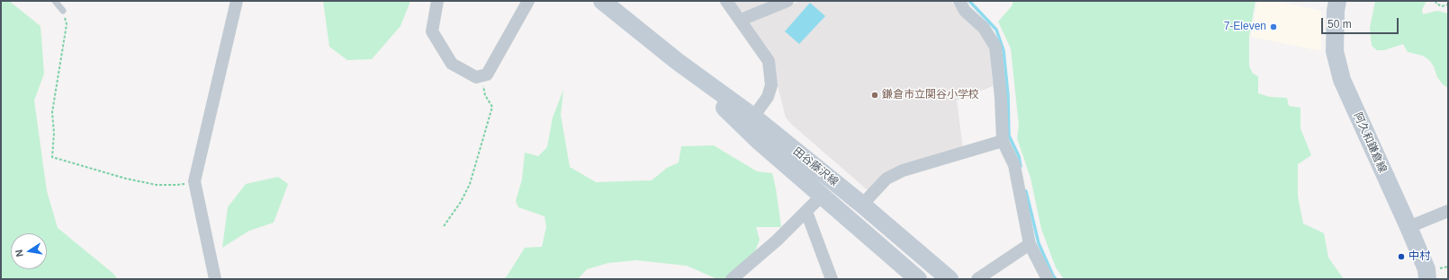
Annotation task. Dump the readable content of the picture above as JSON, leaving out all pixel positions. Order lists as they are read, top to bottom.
{
  "streets": {
    "main road": ["阿久和鎌倉線", "田谷藤沢線"]
  },
  "places": ["7-Eleven", "鎌倉市立関谷小学校", "中村"],
  "scale_bar": "50 m",
  "north": "left"
}
